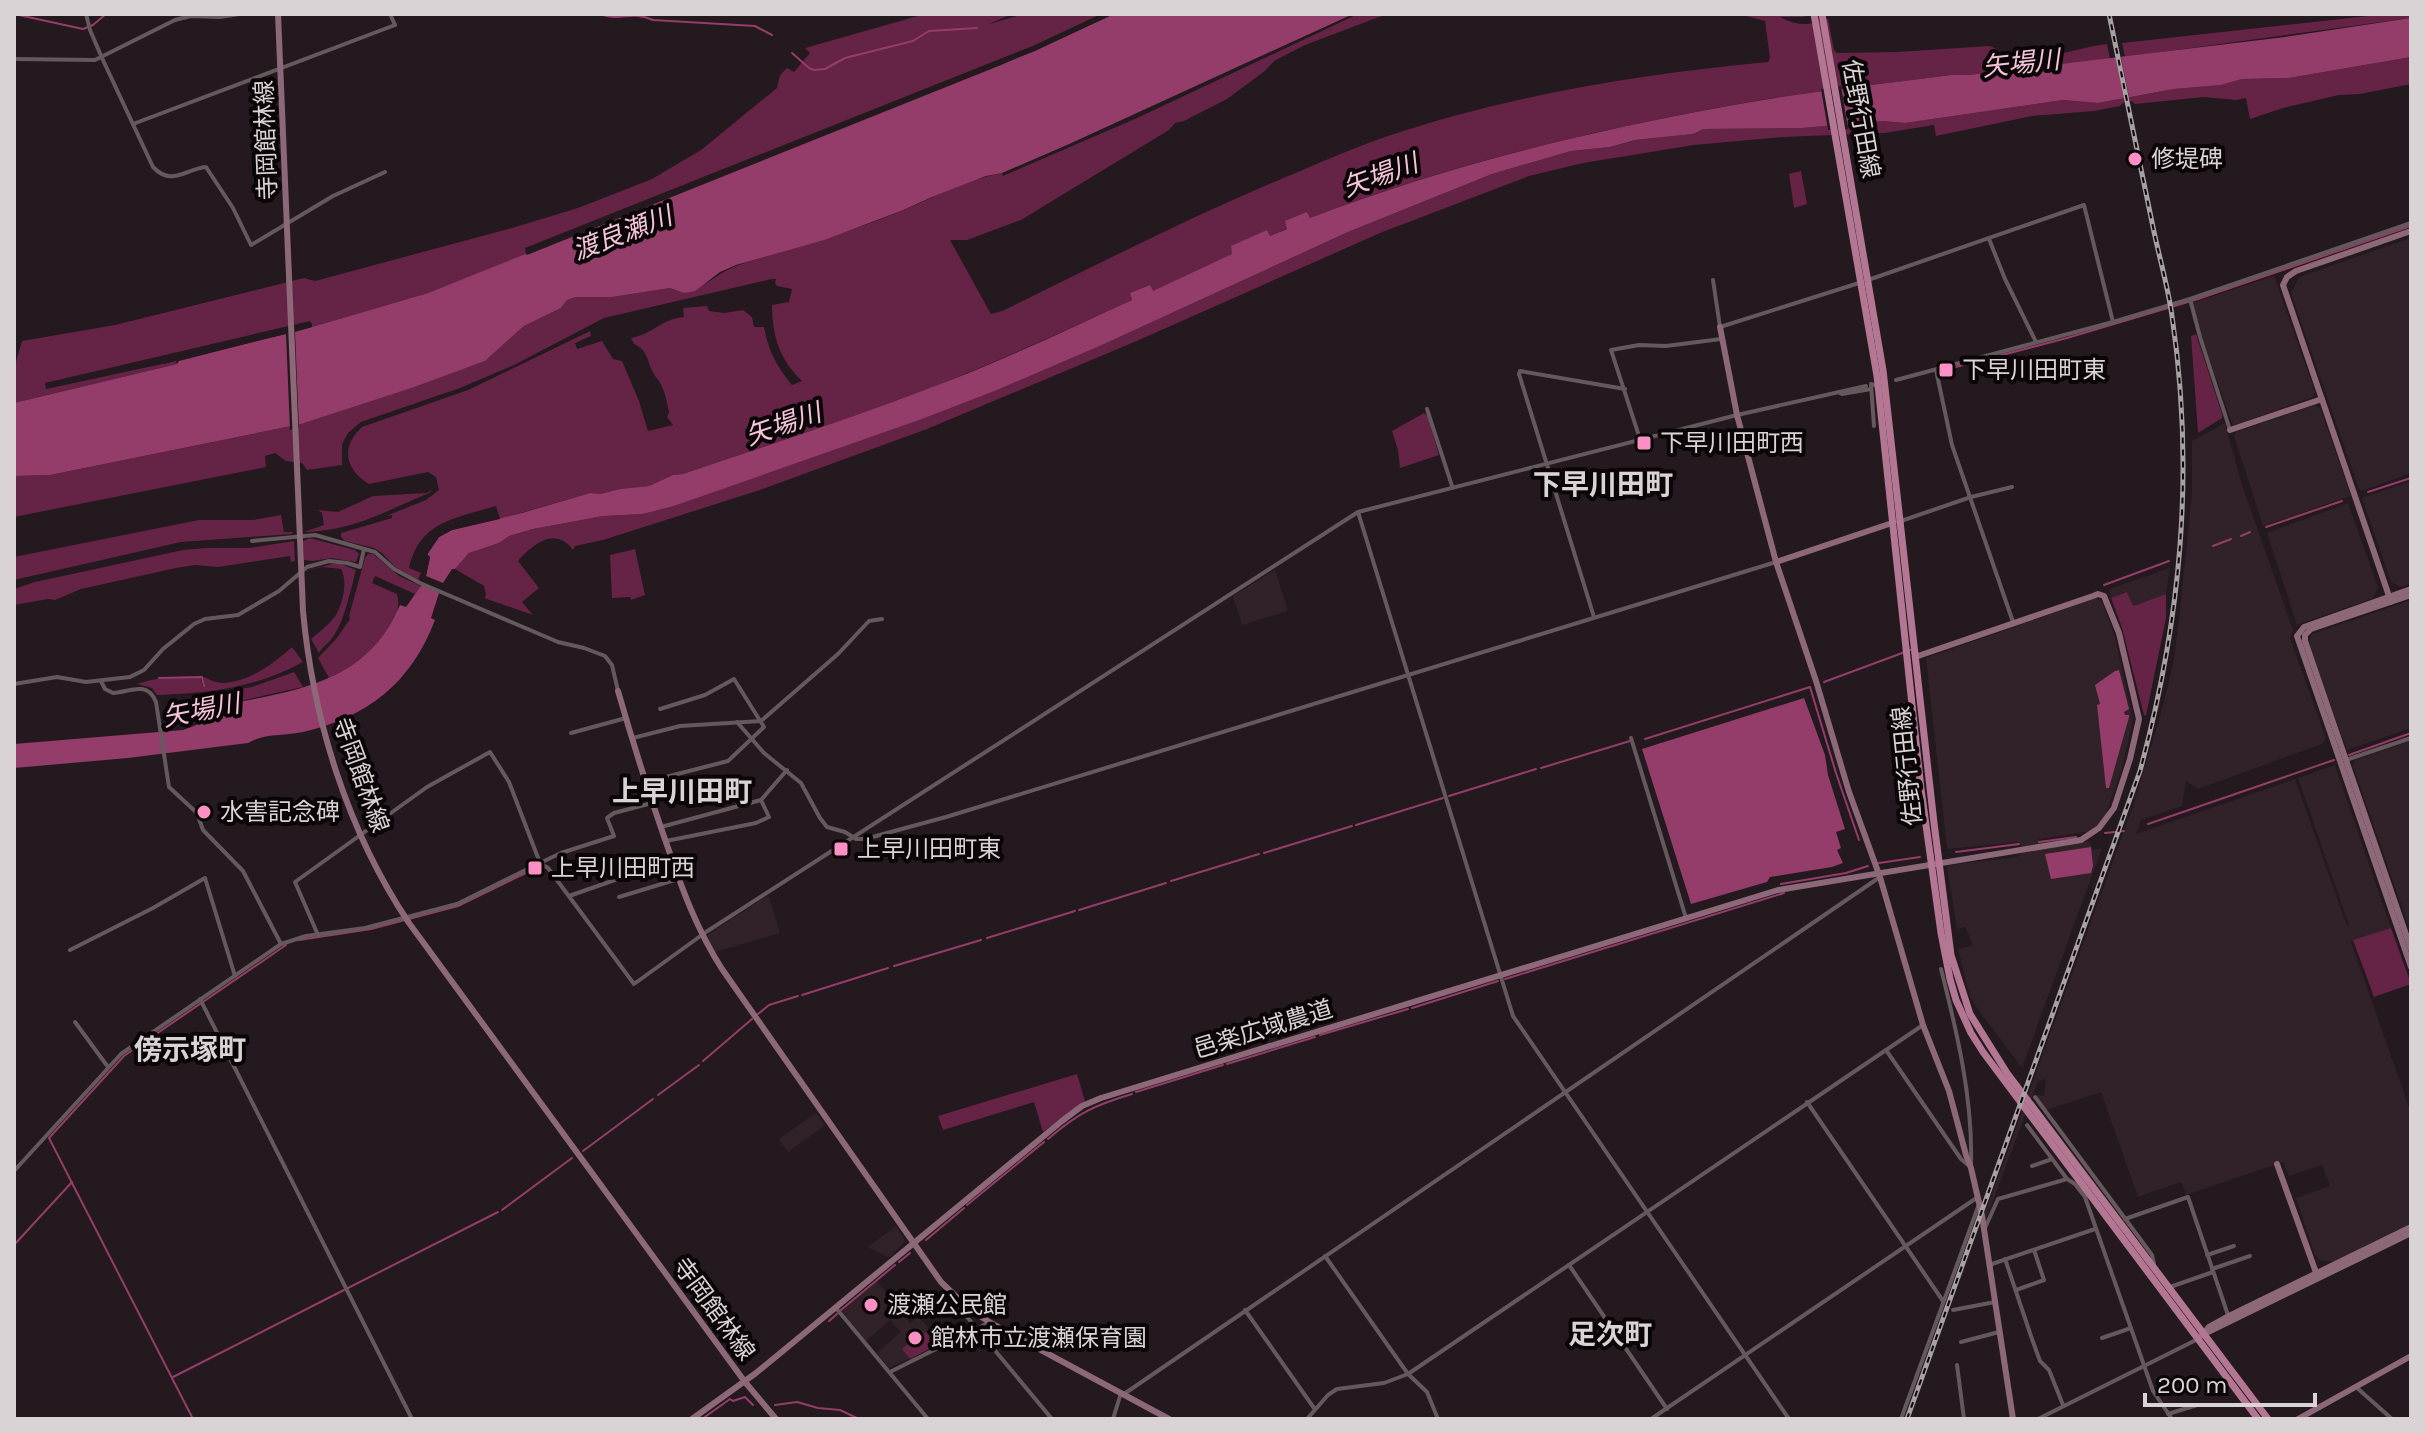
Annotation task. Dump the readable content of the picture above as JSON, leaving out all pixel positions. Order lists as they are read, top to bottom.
{
  "streets": {
    "main road": ["佐野行田線"],
    "street": ["寺岡館林線", "邑楽広域農道"]
  },
  "crossings": [
    ["佐野行田線", "邑楽広域農道"],
    ["寺岡館林線", "邑楽広域農道"]
  ],
  "districts": [
    "下早川田町",
    "上早川田町",
    "傍示塚町",
    "足次町"
  ],
  "water": ["矢場川", "渡良瀬川"],
  "places": {
    "other": [
      "修堤碑",
      "水害記念碑",
      "渡瀬公民館",
      "館林市立渡瀬保育園"
    ],
    "transit": [
      "下早川田町東",
      "下早川田町西",
      "上早川田町東",
      "上早川田町西"
    ]
  },
  "scale_bar": "200 m"
}
